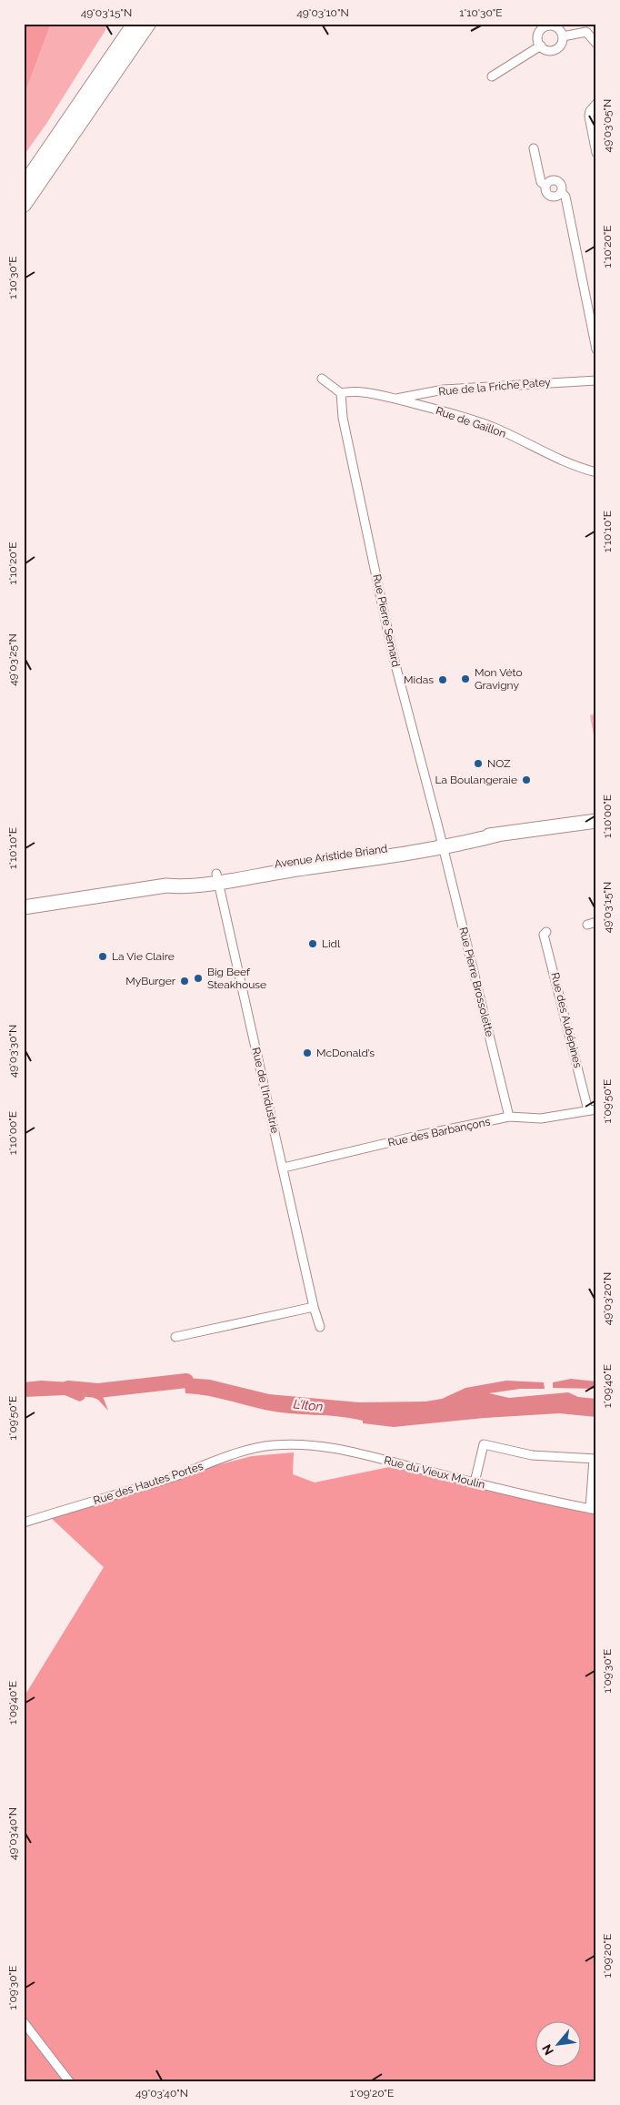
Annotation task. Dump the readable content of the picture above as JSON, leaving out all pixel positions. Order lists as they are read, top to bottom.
{
  "streets": {
    "main road": ["Avenue Aristide Briand"],
    "street": [
      "Rue de la Friche Patey",
      "Rue de Gaillon",
      "Rue Pierre Semard",
      "Rue Pierre Brossolette",
      "Rue des Aubépines",
      "Rue de l'Industrie",
      "Rue des Barbançons",
      "Rue du Vieux Moulin",
      "Rue des Hautes Portes"
    ]
  },
  "crossings": [
    ["Rue de la Friche Patey", "Rue de Gaillon"],
    ["Rue de Gaillon", "Rue Pierre Semard"],
    ["Rue Pierre Semard", "Avenue Aristide Briand"],
    ["Rue Pierre Semard", "Rue Pierre Brossolette"],
    ["Avenue Aristide Briand", "Rue Pierre Brossolette"],
    ["Avenue Aristide Briand", "Rue de l'Industrie"],
    ["Rue Pierre Brossolette", "Rue des Barbançons"],
    ["Rue des Aubépines", "Rue des Barbançons"],
    ["Rue de l'Industrie", "Rue des Barbançons"],
    ["Rue du Vieux Moulin", "Rue des Hautes Portes"]
  ],
  "water": ["L'Iton"],
  "places": [
    "Mon Véto Gravigny",
    "Midas",
    "NOZ",
    "La Boulangeraie",
    "Lidl",
    "La Vie Claire",
    "Big Beef Steakhouse",
    "MyBurger",
    "McDonald’s"
  ],
  "north": "bottom left",
  "coordinates": [
    "49°03'15\"N",
    "49°03'10\"N",
    "1°10'30\"E",
    "49°03'05\"N",
    "1°10'20\"E",
    "1°10'10\"E",
    "49°03'25\"N",
    "1°10'00\"E",
    "49°03'30\"N",
    "1°09'50\"E",
    "49°03'20\"N",
    "1°09'40\"E",
    "1°09'30\"E",
    "49°03'40\"N",
    "1°09'20\"E"
  ]
}
